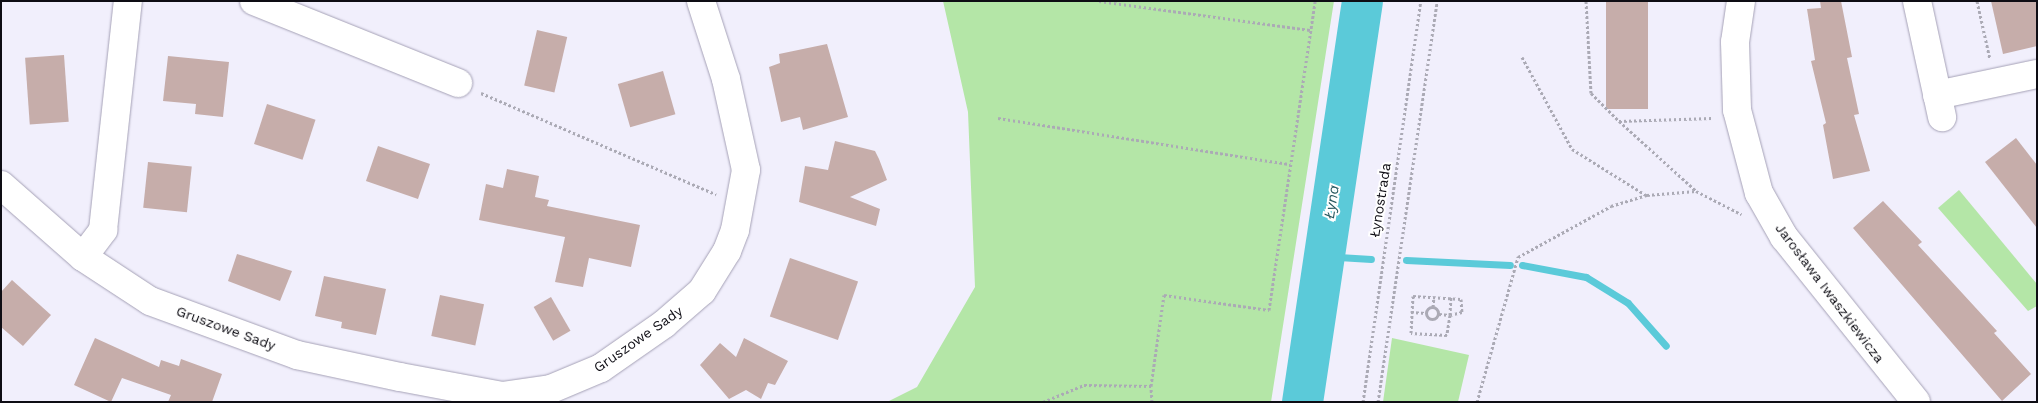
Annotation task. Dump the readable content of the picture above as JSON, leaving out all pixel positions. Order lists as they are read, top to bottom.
{
  "streets": {
    "street": ["Jarosława Iwaszkiewicza", "Gruszowe Sady"],
    "path": ["Łynostrada"]
  },
  "water": ["Łyna"]
}
